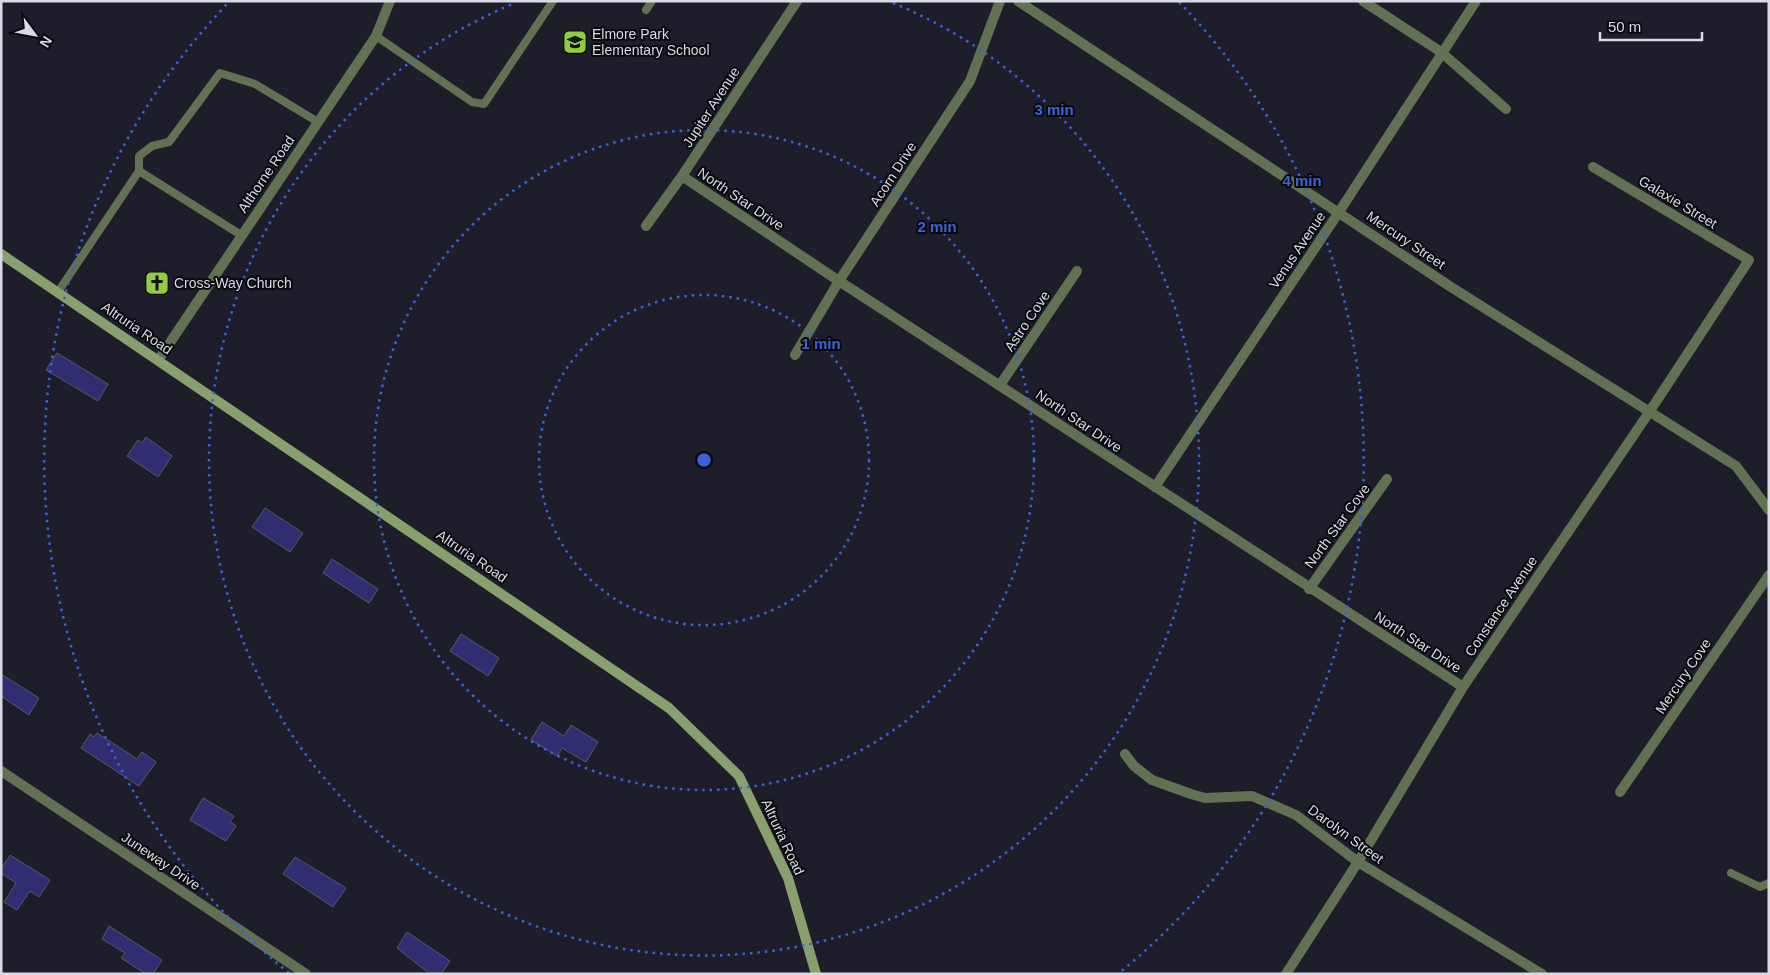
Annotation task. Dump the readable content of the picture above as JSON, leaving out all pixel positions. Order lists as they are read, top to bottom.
{
  "streets": {
    "street": [
      "Jupiter Avenue",
      "Althorne Road",
      "Acorn Drive",
      "North Star Drive",
      "Galaxie Street",
      "Mercury Street",
      "Venus Avenue",
      "Astro Cove",
      "Altruria Road",
      "North Star Cove",
      "Constance Avenue",
      "Mercury Cove",
      "Darolyn Street",
      "Juneway Drive"
    ]
  },
  "crossings": [
    ["Jupiter Avenue", "North Star Drive"],
    ["Althorne Road", "Altruria Road"],
    ["Acorn Drive", "North Star Drive"],
    ["North Star Drive", "Venus Avenue"],
    ["North Star Drive", "Astro Cove"],
    ["North Star Drive", "North Star Cove"],
    ["North Star Drive", "Constance Avenue"],
    ["Galaxie Street", "Constance Avenue"],
    ["Mercury Street", "Venus Avenue"],
    ["Mercury Street", "Constance Avenue"],
    ["Constance Avenue", "Darolyn Street"]
  ],
  "places": {
    "school or university": ["Elmore Park Elementary School"],
    "church": ["Cross-Way Church"]
  },
  "scale_bar": "50 m",
  "north": "bottom right",
  "rings": [
    "3 min",
    "4 min",
    "2 min",
    "1 min"
  ]
}
